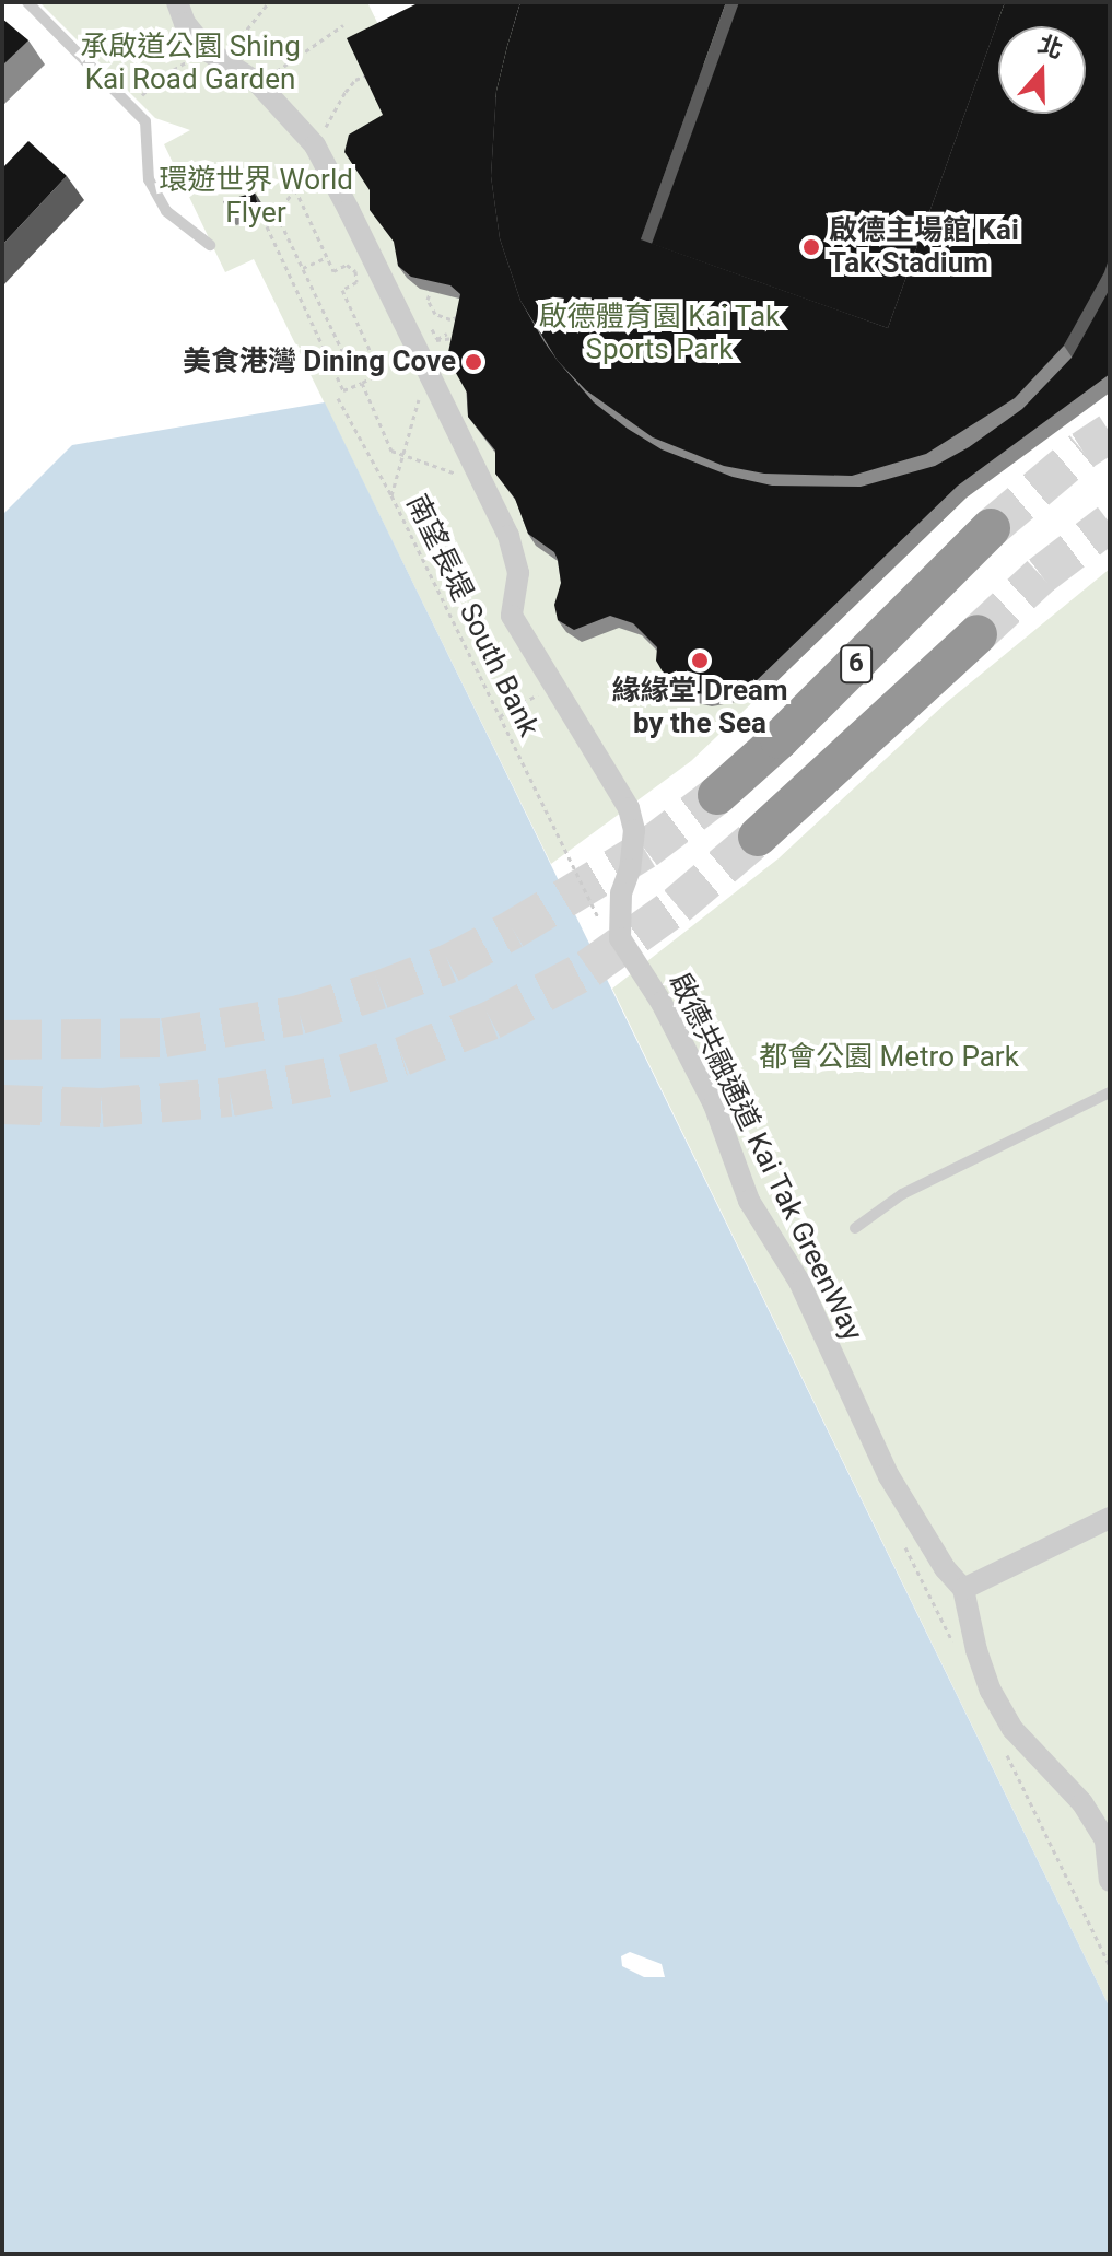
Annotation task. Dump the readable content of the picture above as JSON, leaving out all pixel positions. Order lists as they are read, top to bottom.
{
  "streets": {
    "highway": ["6"],
    "street": ["啟德共融通道 Kai Tak GreenWay"],
    "path": ["南望長堤 South Bank"]
  },
  "parks": [
    "承啟道公園 Shing Kai Road Garden",
    "環遊世界 World Flyer",
    "啟德體育園 Kai Tak Sports Park",
    "都會公園 Metro Park"
  ],
  "places": ["啟德主場館 Kai Tak Stadium", "美食港灣 Dining Cove", "緣緣堂 Dream by the Sea"],
  "north": "top"
}
